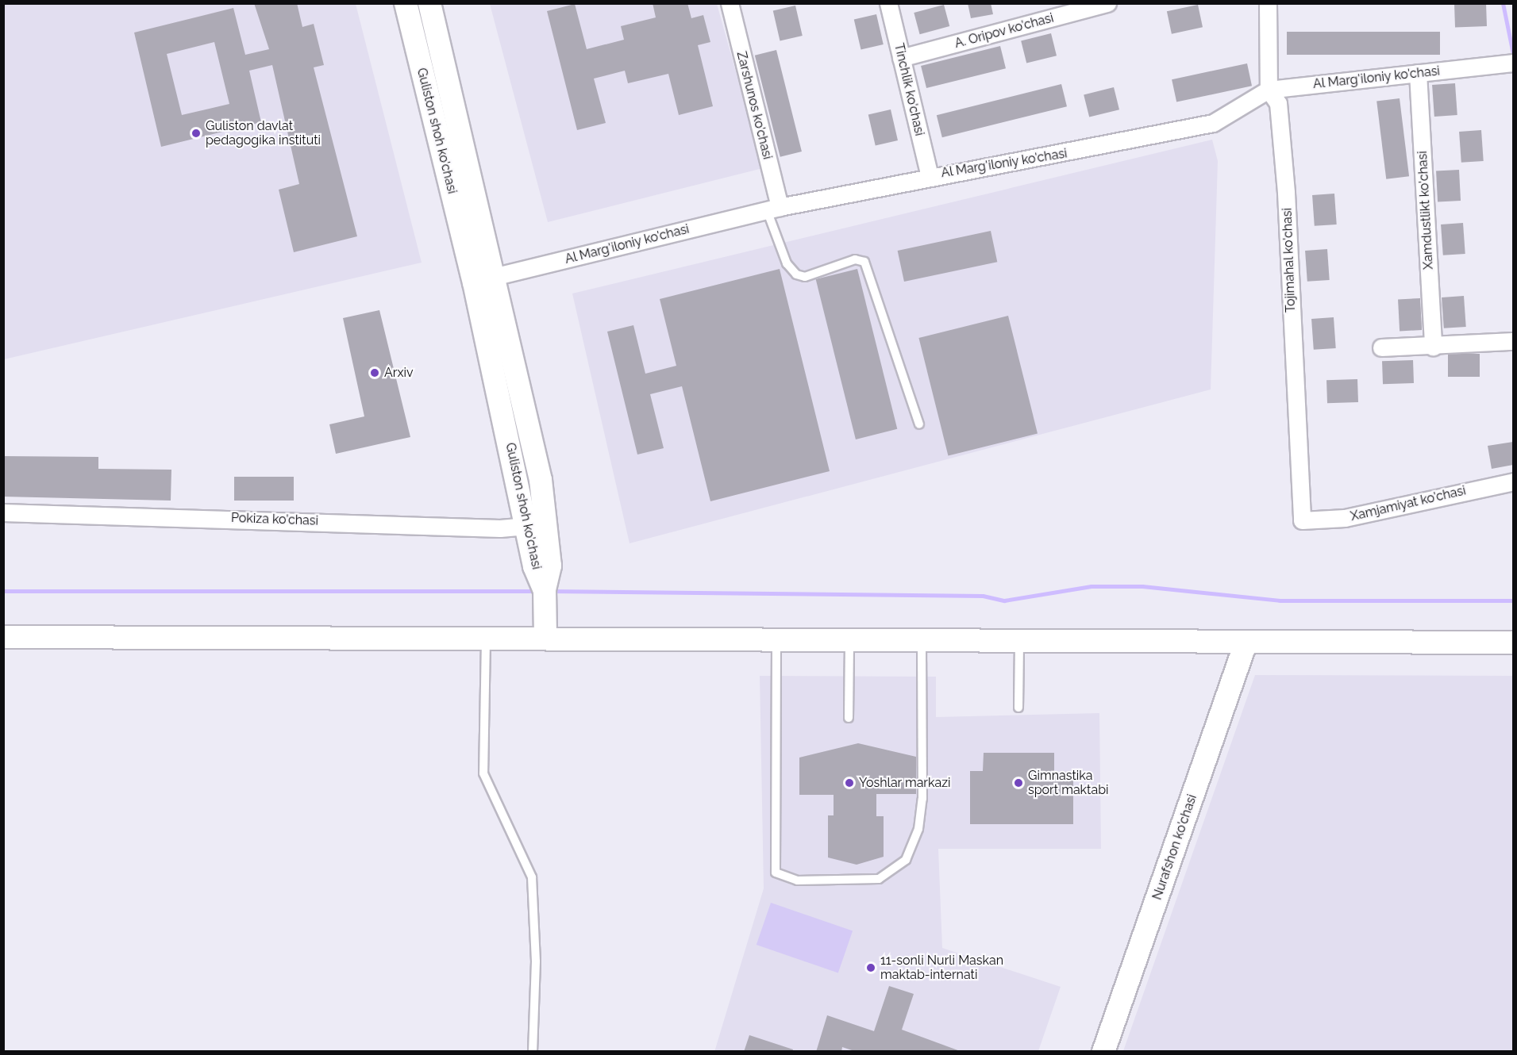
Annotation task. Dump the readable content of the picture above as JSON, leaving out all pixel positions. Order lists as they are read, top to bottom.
{
  "streets": {
    "main road": ["Guliston shoh ko'chasi", "Nurafshon ko'chasi"],
    "street": [
      "A. Oripov ko'chasi",
      "Al Marg'iloniy ko'chasi",
      "Tinchlik ko'chasi",
      "Zarshunos ko'chasi",
      "Xamdustlikt ko'chasi",
      "Tojimahal ko'chasi",
      "Xamjamiyat ko'chasi",
      "Pokiza ko'chasi"
    ]
  },
  "crossings": [
    ["A. Oripov ko'chasi", "Tinchlik ko'chasi"],
    ["Al Marg'iloniy ko'chasi", "Tinchlik ko'chasi"],
    ["Al Marg'iloniy ko'chasi", "Zarshunos ko'chasi"],
    ["Al Marg'iloniy ko'chasi", "Guliston shoh ko'chasi"],
    ["Al Marg'iloniy ko'chasi", "Xamdustlikt ko'chasi"],
    ["Al Marg'iloniy ko'chasi", "Tojimahal ko'chasi"],
    ["Guliston shoh ko'chasi", "Pokiza ko'chasi"],
    ["Tojimahal ko'chasi", "Xamjamiyat ko'chasi"]
  ],
  "places": [
    "Guliston davlat pedagogika instituti",
    "Arxiv",
    "Yoshlar markazi",
    "Gimnastika sport maktabi",
    "11-sonli Nurli Maskan maktab-internati"
  ]
}
